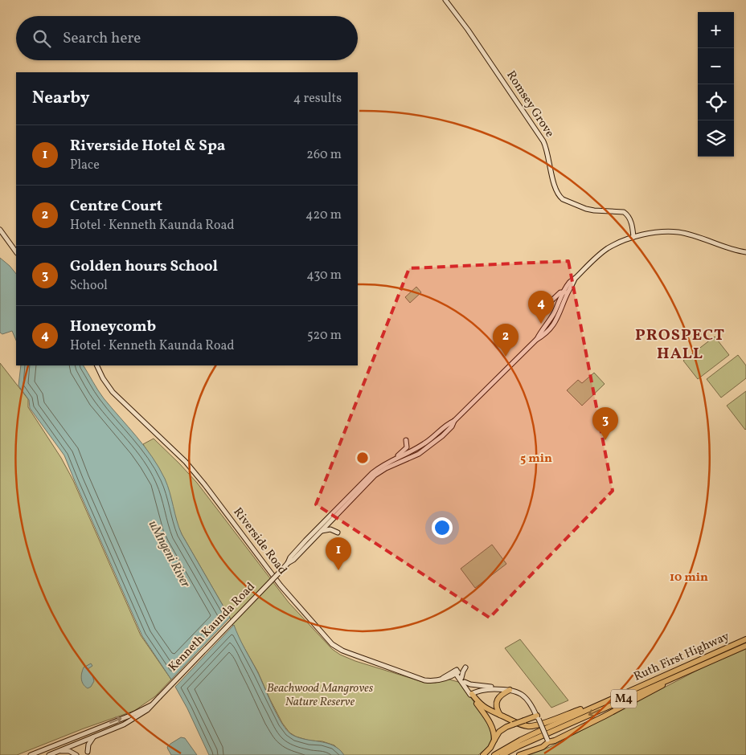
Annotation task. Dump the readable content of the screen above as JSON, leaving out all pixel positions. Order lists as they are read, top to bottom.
{
  "streets": {
    "highway": ["Ruth First Highway", "M4"],
    "main road": ["Romsey Grove", "Riverside Road", "Kenneth Kaunda Road"]
  },
  "crossings": [
    ["Romsey Grove", "Kenneth Kaunda Road"]
  ],
  "districts": ["PROSPECT HALL"],
  "water": ["uMngeni River"],
  "parks": ["Beachwood Mangroves Nature Reserve"],
  "page": {
    "map_buttons": ["+", "−"],
    "search": "Search here",
    "heading": ["Nearby", "4 results"],
    "list": [
      {
        "mark": "1",
        "name": "Riverside Hotel & Spa",
        "note": "Place",
        "value": "260 m"
      },
      {
        "mark": "2",
        "name": "Centre Court",
        "note": "Hotel · Kenneth Kaunda Road",
        "value": "420 m"
      },
      {
        "mark": "3",
        "name": "Golden hours School",
        "note": "School",
        "value": "430 m"
      },
      {
        "mark": "4",
        "name": "Honeycomb",
        "note": "Hotel · Kenneth Kaunda Road",
        "value": "520 m"
      }
    ],
    "pins": [
      "4",
      "2",
      "3",
      "1"
    ]
  },
  "rings": ["5 min", "10 min"]
}
